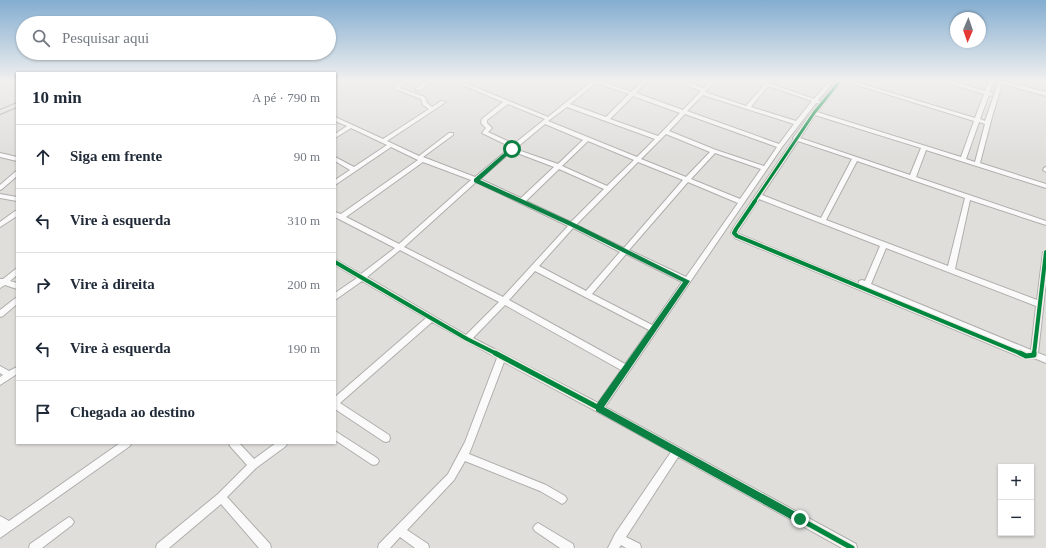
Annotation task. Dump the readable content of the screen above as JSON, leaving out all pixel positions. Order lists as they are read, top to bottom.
{
  "north": "bottom",
  "page": {
    "search": "Pesquisar aqui",
    "heading": ["10 min", "A pé · 790 m"],
    "list": [
      ["Siga em frente", "90 m"],
      ["Vire à esquerda", "310 m"],
      ["Vire à direita", "200 m"],
      ["Vire à esquerda", "190 m"],
      "Chegada ao destino"
    ],
    "map_buttons": ["+", "−"]
  }
}
